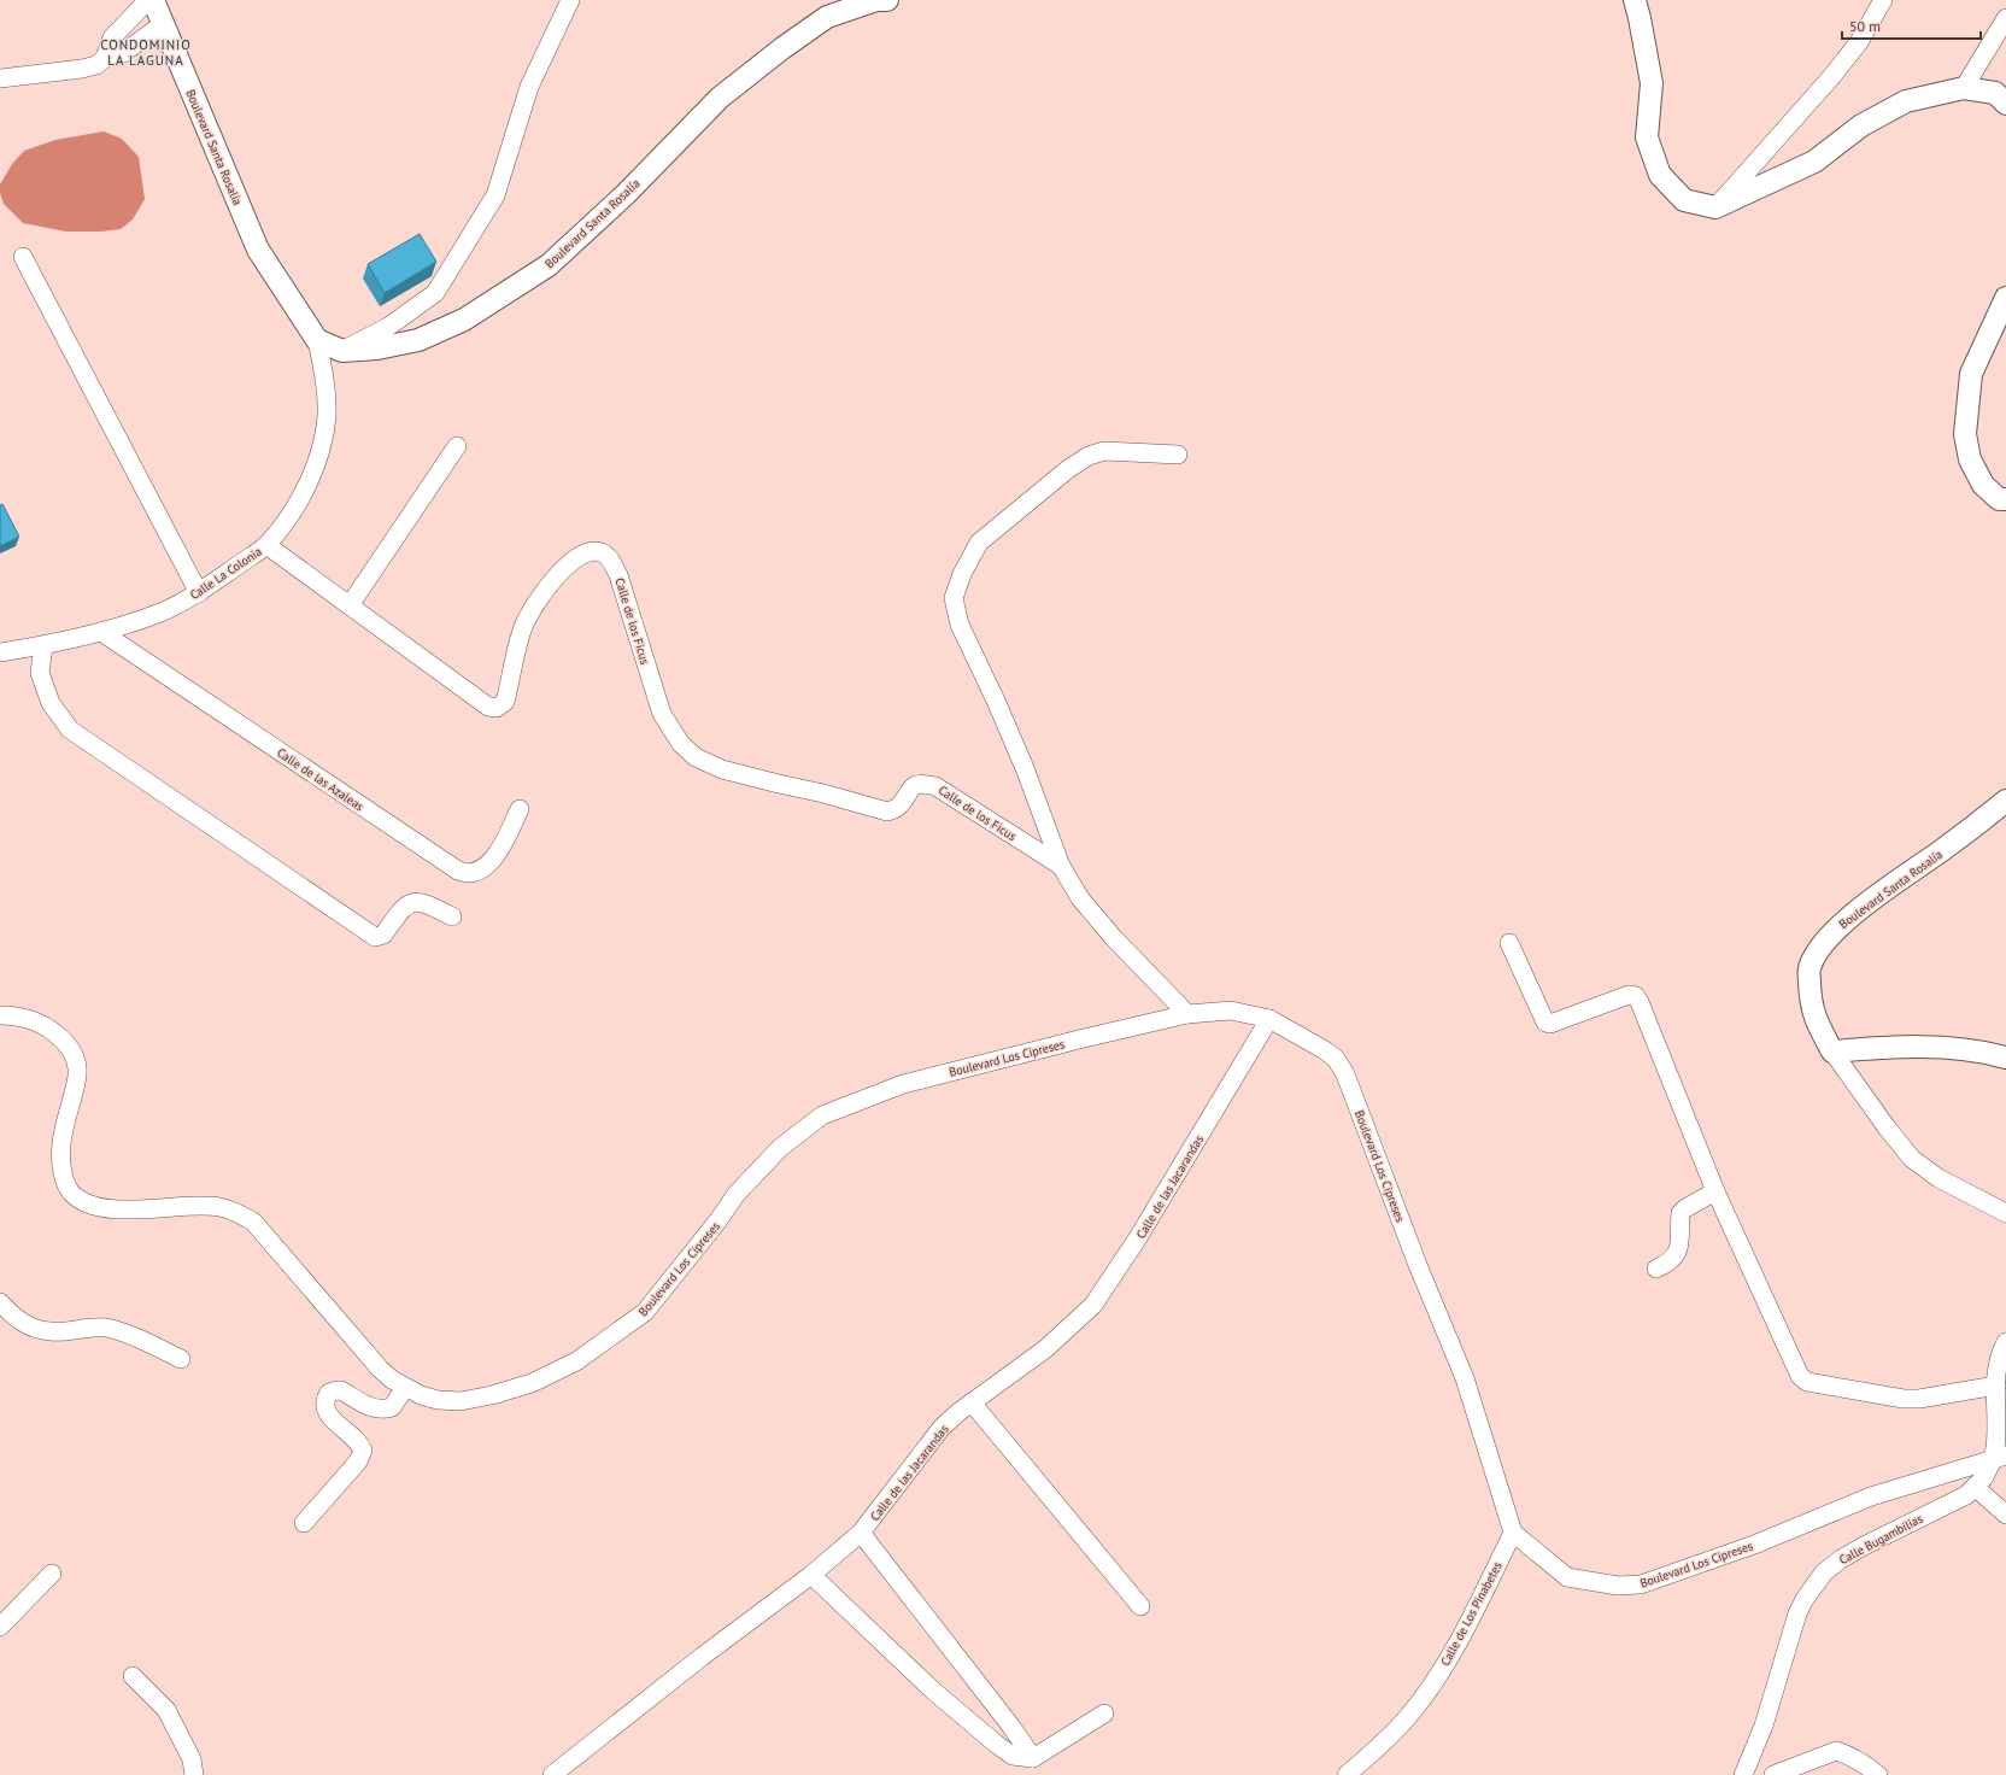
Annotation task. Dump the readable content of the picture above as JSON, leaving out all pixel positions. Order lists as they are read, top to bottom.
{
  "streets": {
    "street": [
      "Boulevard Santa Rosalía",
      "Calle La Colonia",
      "Calle de los Ficus",
      "Calle de las Azaleas",
      "Boulevard Los Cipreses",
      "Calle de las Jacarandas",
      "Calle Bugambilias",
      "Calle de Los Pinabetes"
    ]
  },
  "crossings": [
    ["Boulevard Santa Rosalía", "Calle La Colonia"],
    ["Calle La Colonia", "Calle de los Ficus"],
    ["Calle La Colonia", "Calle de las Azaleas"],
    ["Boulevard Los Cipreses", "Calle de las Jacarandas"],
    ["Boulevard Los Cipreses", "Calle Bugambilias"],
    ["Boulevard Los Cipreses", "Calle de Los Pinabetes"]
  ],
  "districts": ["CONDOMINIO LA LAGUNA"],
  "scale_bar": "50 m"
}
